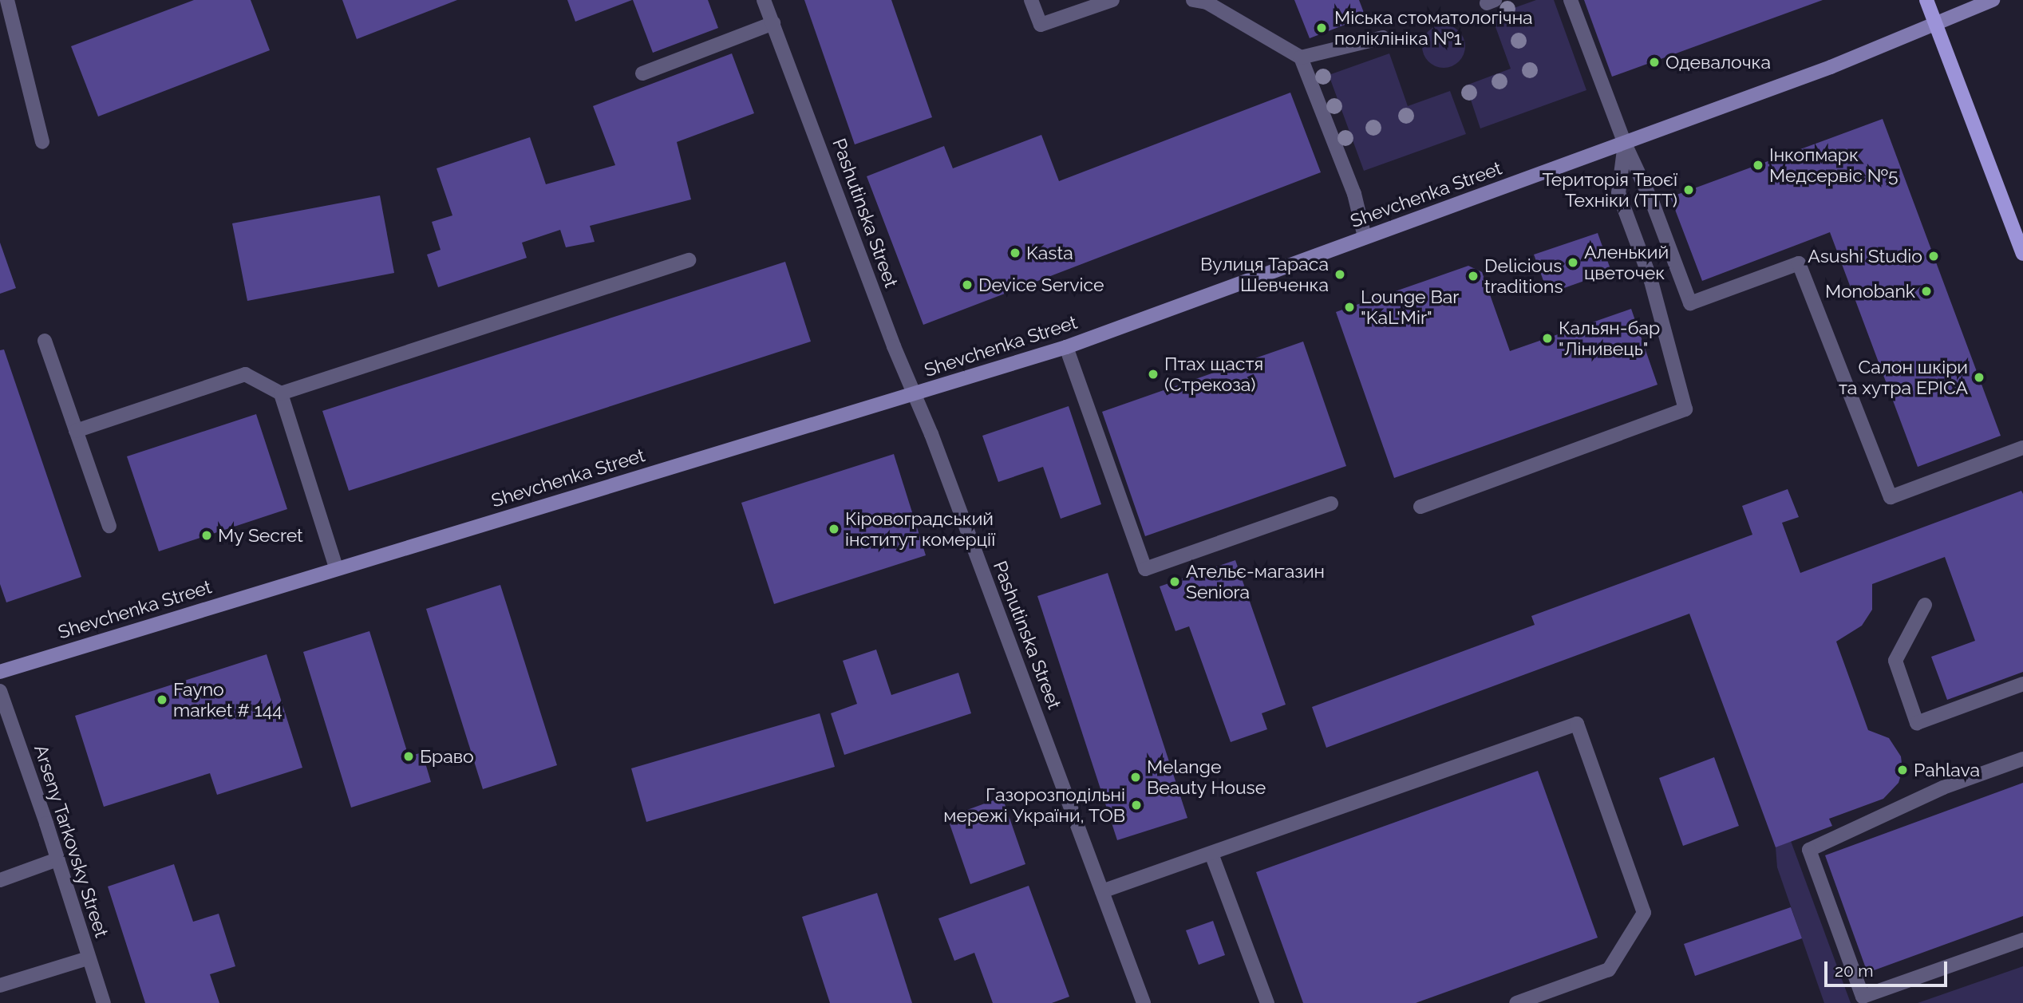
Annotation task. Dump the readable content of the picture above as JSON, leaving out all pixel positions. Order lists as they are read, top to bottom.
{
  "streets": {
    "main road": ["Shevchenka Street"],
    "street": ["Pashutinska Street", "Arseny Tarkovsky Street"]
  },
  "crossings": [
    ["Shevchenka Street", "Pashutinska Street"]
  ],
  "places": [
    "Міська стоматологічна поліклініка №1",
    "Одевалочка",
    "Інкопмарк Медсервіс №5",
    "Територія Твоєї Техніки (ТТТ)",
    "Kasta",
    "Asushi Studio",
    "Аленький цветочек",
    "Вулиця Тараса Шевченка",
    "Delicious traditions",
    "Device Service",
    "Monobank",
    "Lounge Bar \"KaL'Mir\"",
    "Кальян-бар \"Лінивець\"",
    "Птах щастя (Стрекоза)",
    "Салон шкіри та хутра EPICA",
    "Кіровоградський інститут комерції",
    "My Secret",
    "Ательє-магазин Seniora",
    "Fayno market # 144",
    "Браво",
    "Pahlava",
    "Melange Beauty House",
    "Газорозподільні мережі України, ТОВ"
  ],
  "scale_bar": "20 m"
}
